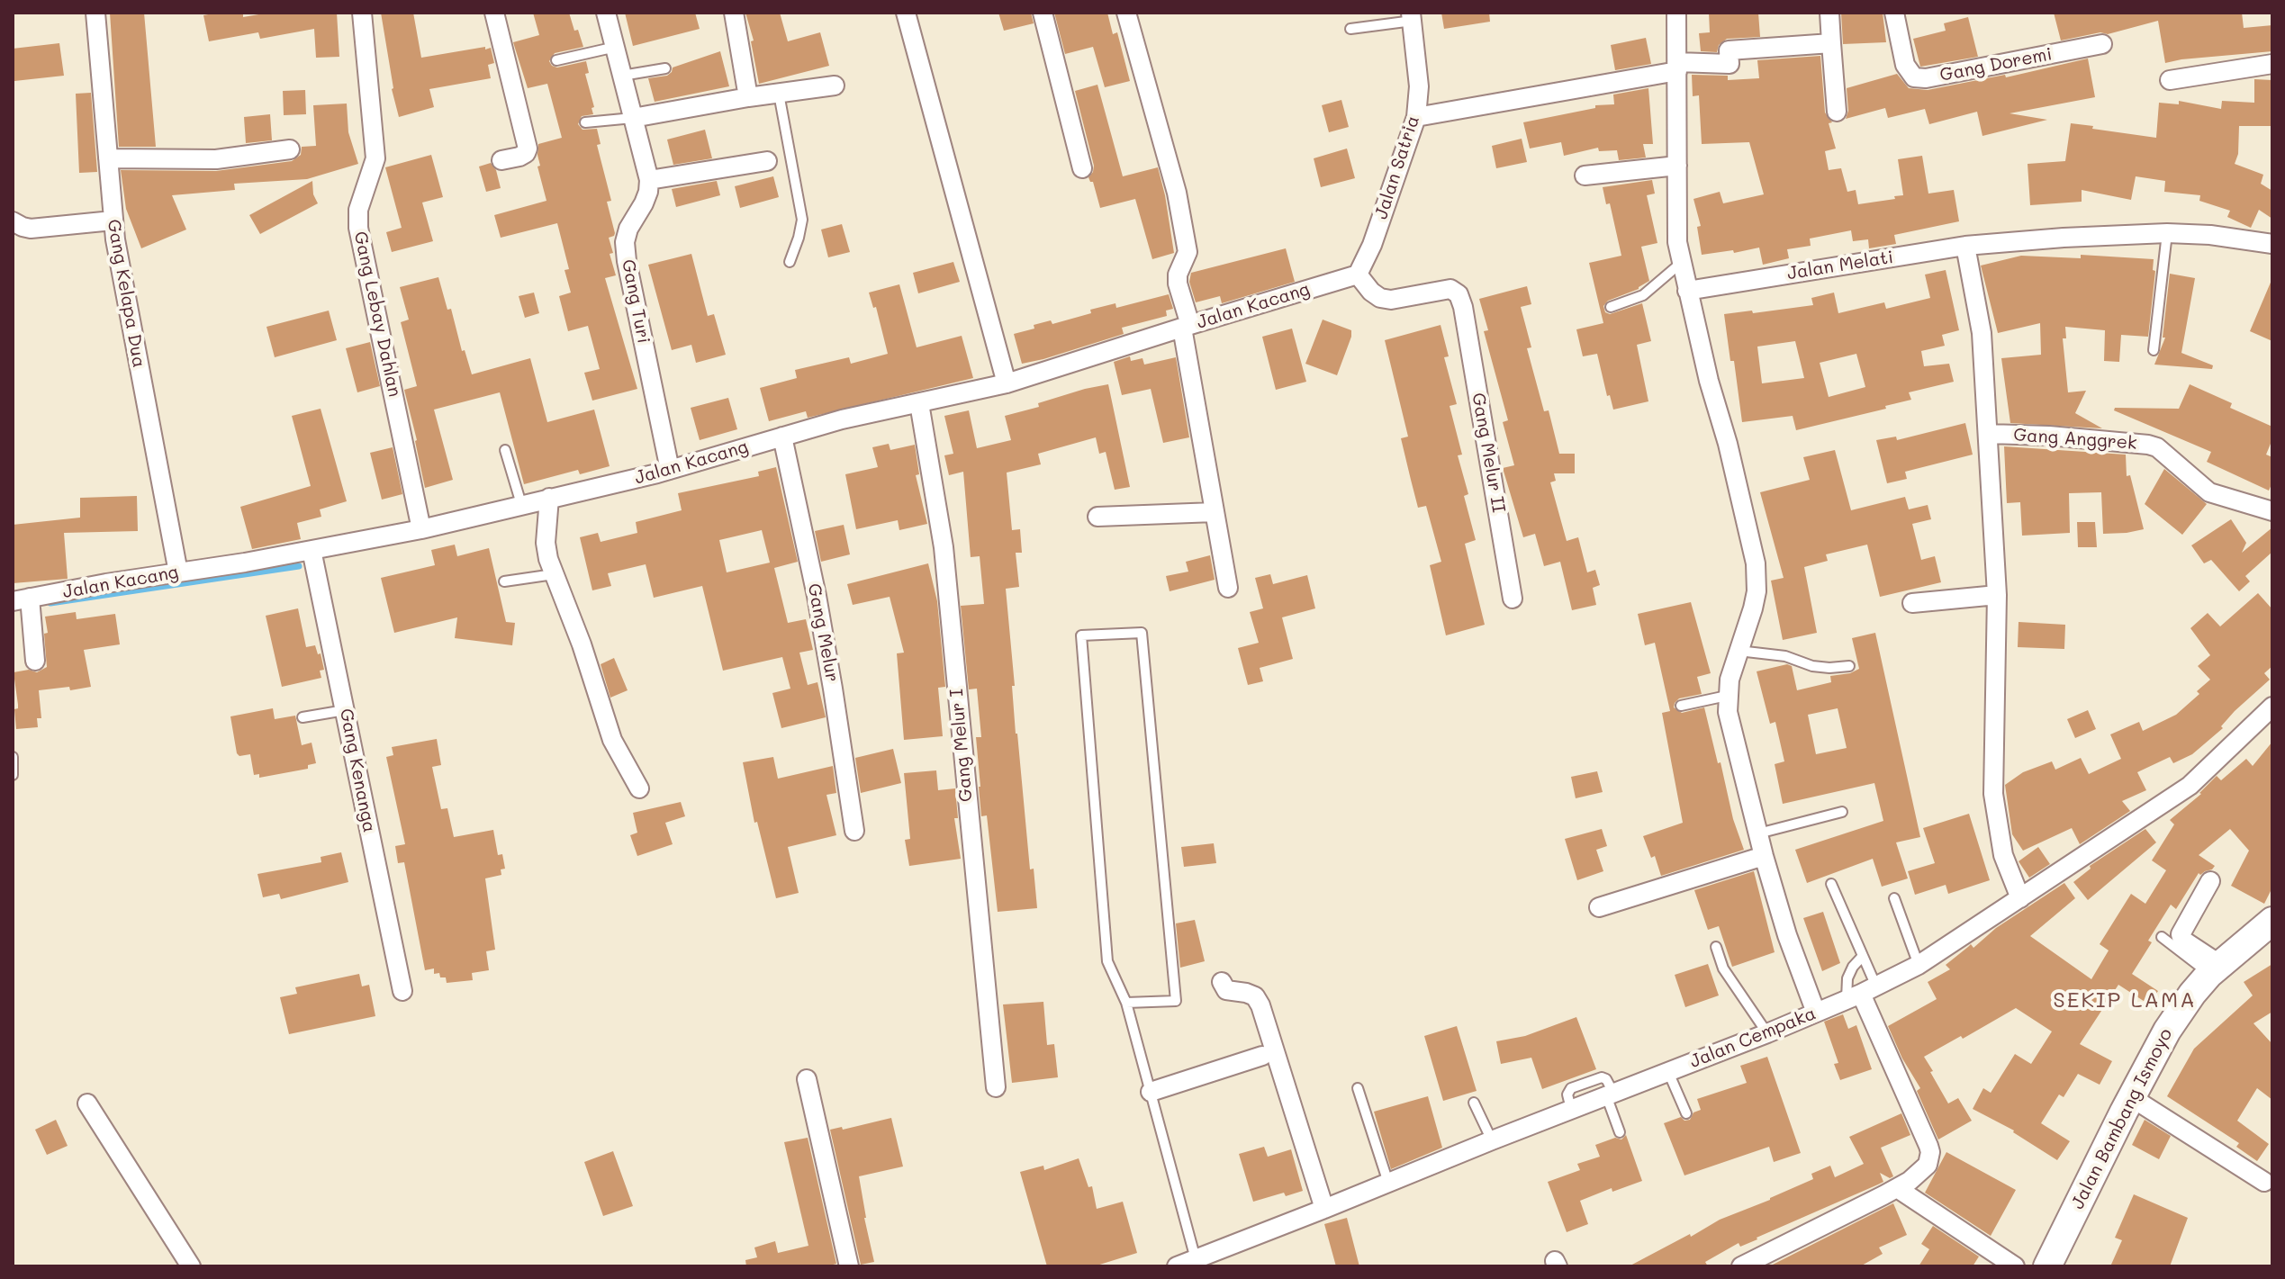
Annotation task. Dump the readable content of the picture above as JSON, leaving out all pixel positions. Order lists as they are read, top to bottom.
{
  "streets": {
    "main road": ["Jalan Bambang Ismoyo"],
    "street": [
      "Gang Doremi",
      "Jalan Satria",
      "Jalan Melati",
      "Gang Kelapa Dua",
      "Gang Turi",
      "Jalan Kacang",
      "Gang Lebay Dahlan",
      "Gang Anggrek",
      "Gang Melur II",
      "Gang Melur",
      "Gang Melur I",
      "Gang Kenanga",
      "Jalan Cempaka"
    ]
  },
  "crossings": [
    ["Jalan Satria", "Jalan Kacang"],
    ["Jalan Satria", "Gang Melur II"],
    ["Gang Kelapa Dua", "Jalan Kacang"],
    ["Gang Turi", "Jalan Kacang"],
    ["Jalan Kacang", "Gang Lebay Dahlan"],
    ["Jalan Kacang", "Gang Melur II"],
    ["Jalan Kacang", "Gang Melur"],
    ["Jalan Kacang", "Gang Melur I"],
    ["Jalan Kacang", "Gang Kenanga"]
  ],
  "districts": ["SEKIP LAMA"]
}
